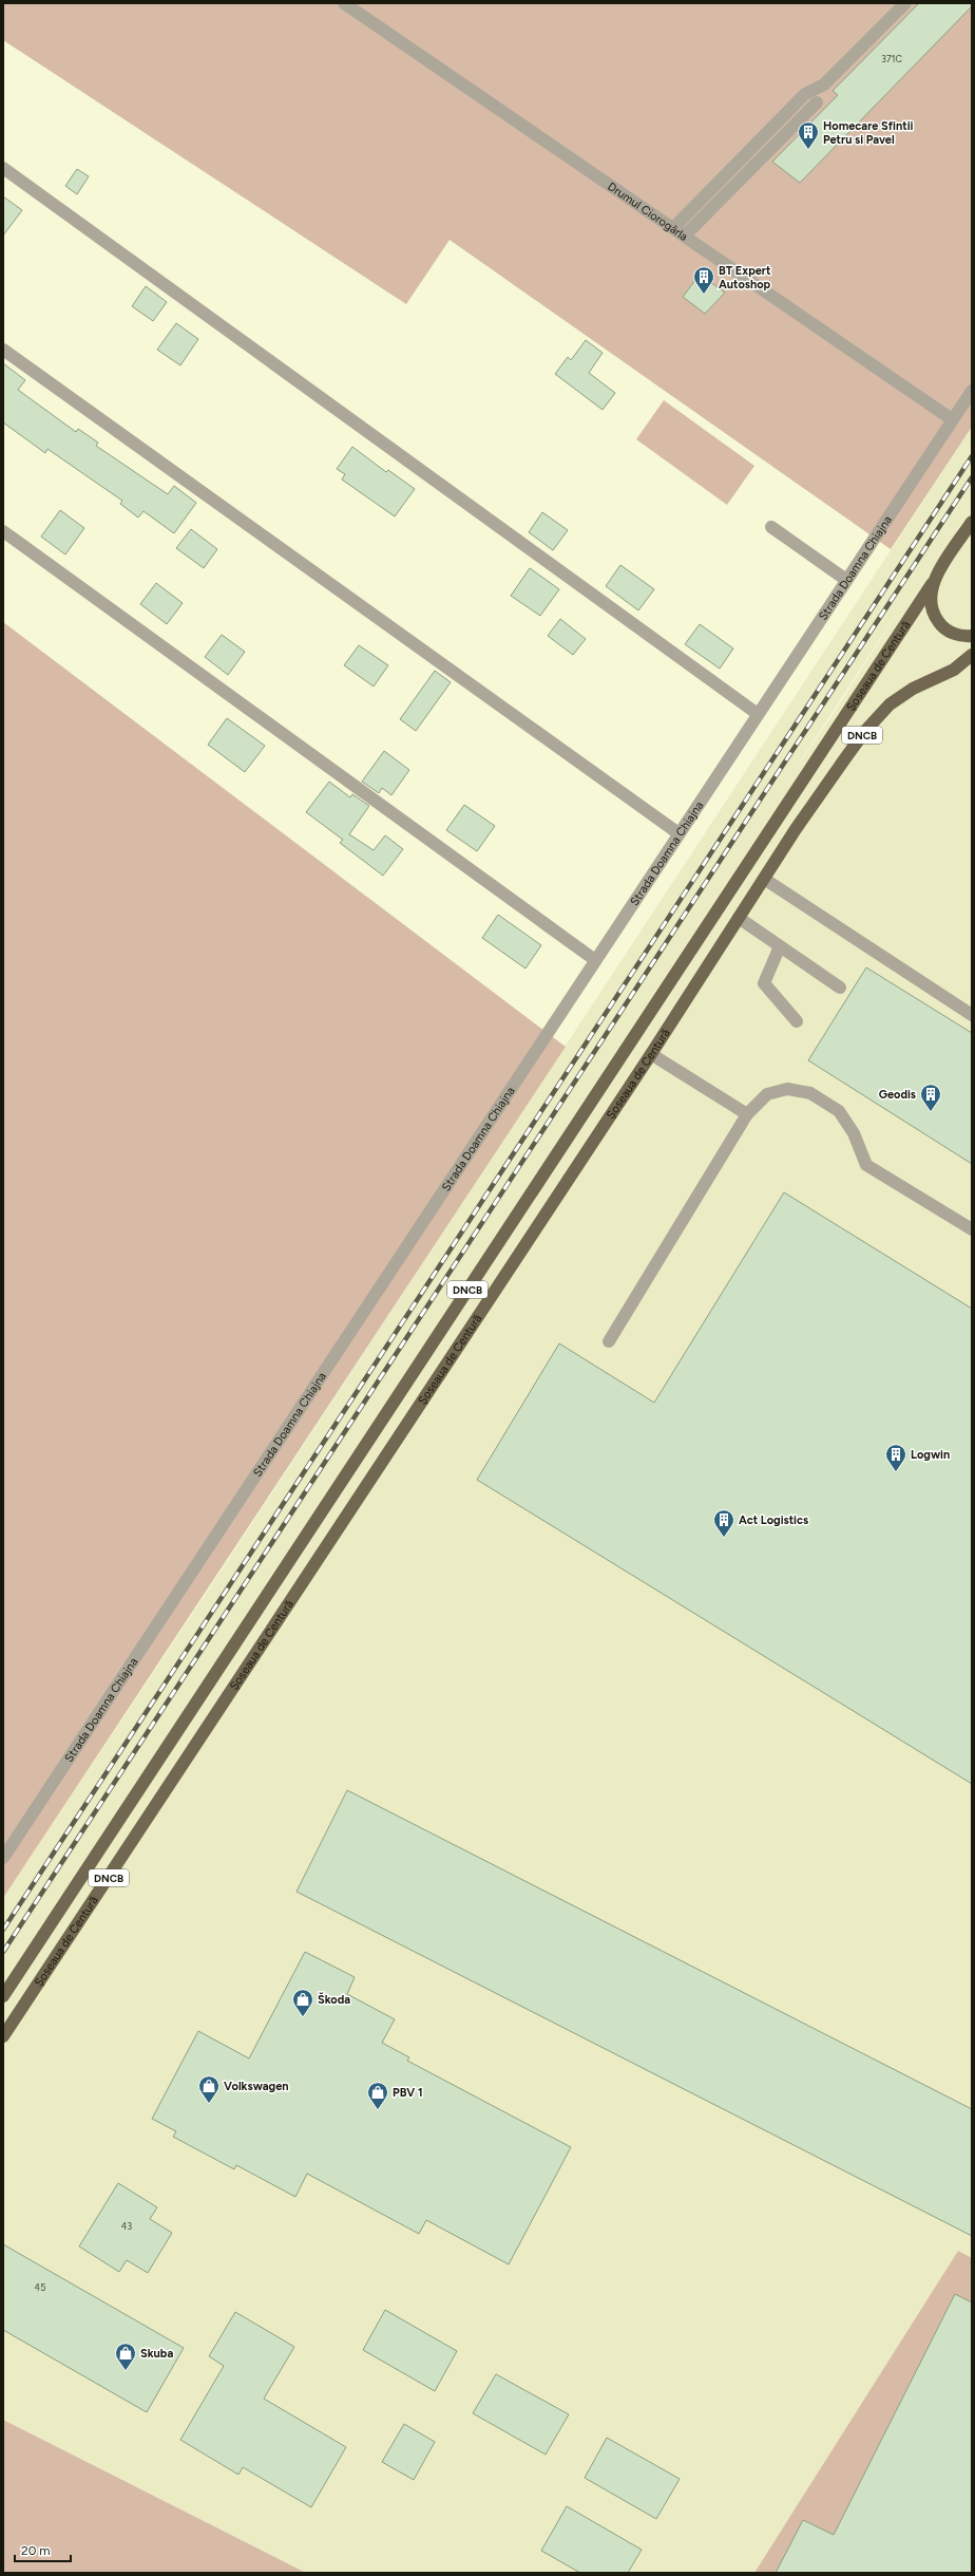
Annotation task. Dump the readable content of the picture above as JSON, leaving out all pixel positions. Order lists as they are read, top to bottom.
{
  "streets": {
    "main road": ["Șoseaua de Centură", "DNCB"],
    "street": ["Drumul Ciorogârla", "Strada Doamna Chiajna"]
  },
  "crossings": [
    ["Drumul Ciorogârla", "Strada Doamna Chiajna"],
    ["Șoseaua de Centură", "DNCB"]
  ],
  "places": {
    "building": [
      "Homecare Sfintii Petru si Pavel",
      "BT Expert Autoshop",
      "Geodis",
      "Logwin",
      "Act Logistics"
    ],
    "shop": [
      "Škoda",
      "Volkswagen",
      "PBV 1",
      "Skuba"
    ]
  },
  "house_numbers": ["371C", "43", "45"],
  "scale_bar": "20 m"
}
